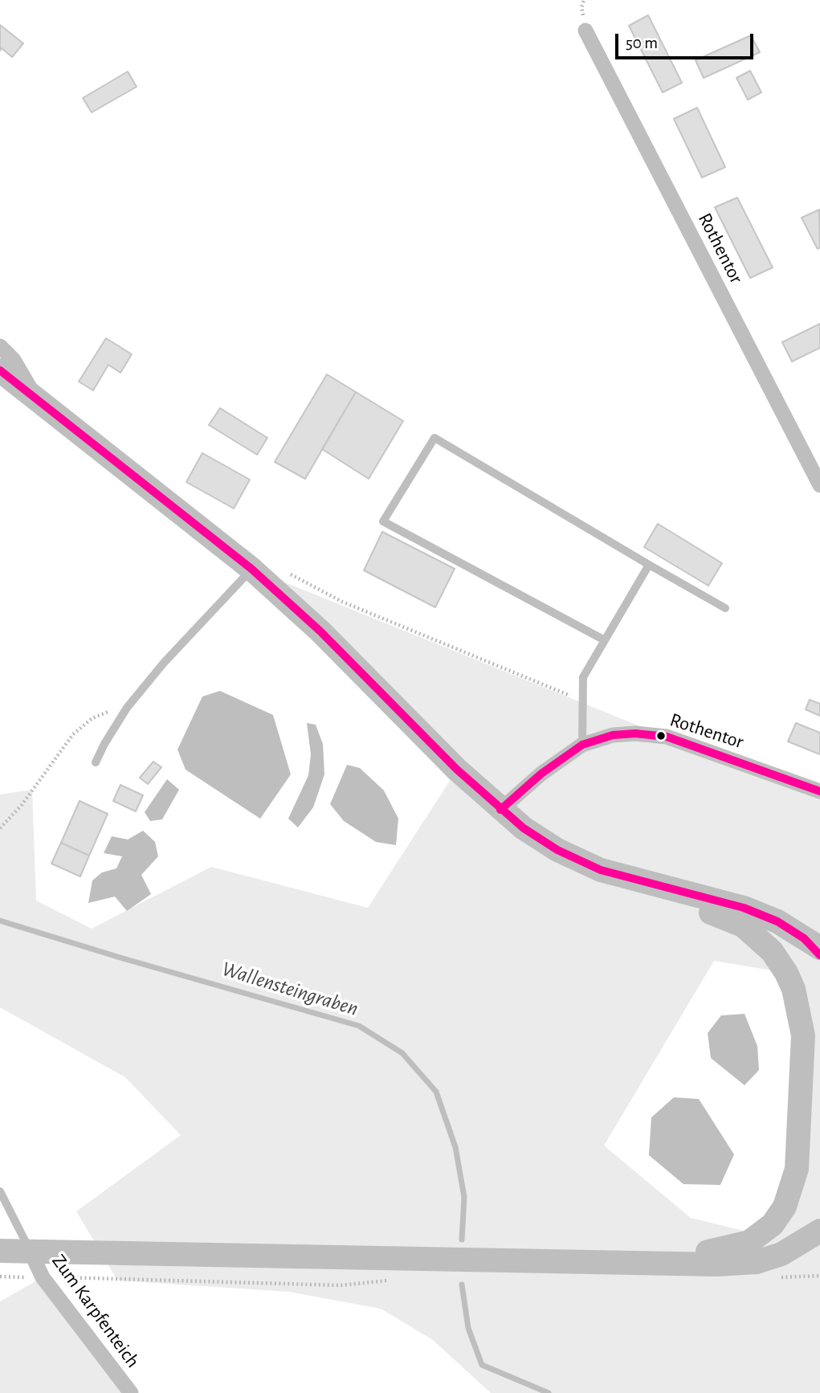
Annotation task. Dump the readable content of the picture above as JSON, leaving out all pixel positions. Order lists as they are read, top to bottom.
{
  "streets": {
    "street": ["Rothentor", "Zum Karpfenteich"]
  },
  "water": ["Wallensteingraben"],
  "scale_bar": "50 m"
}
